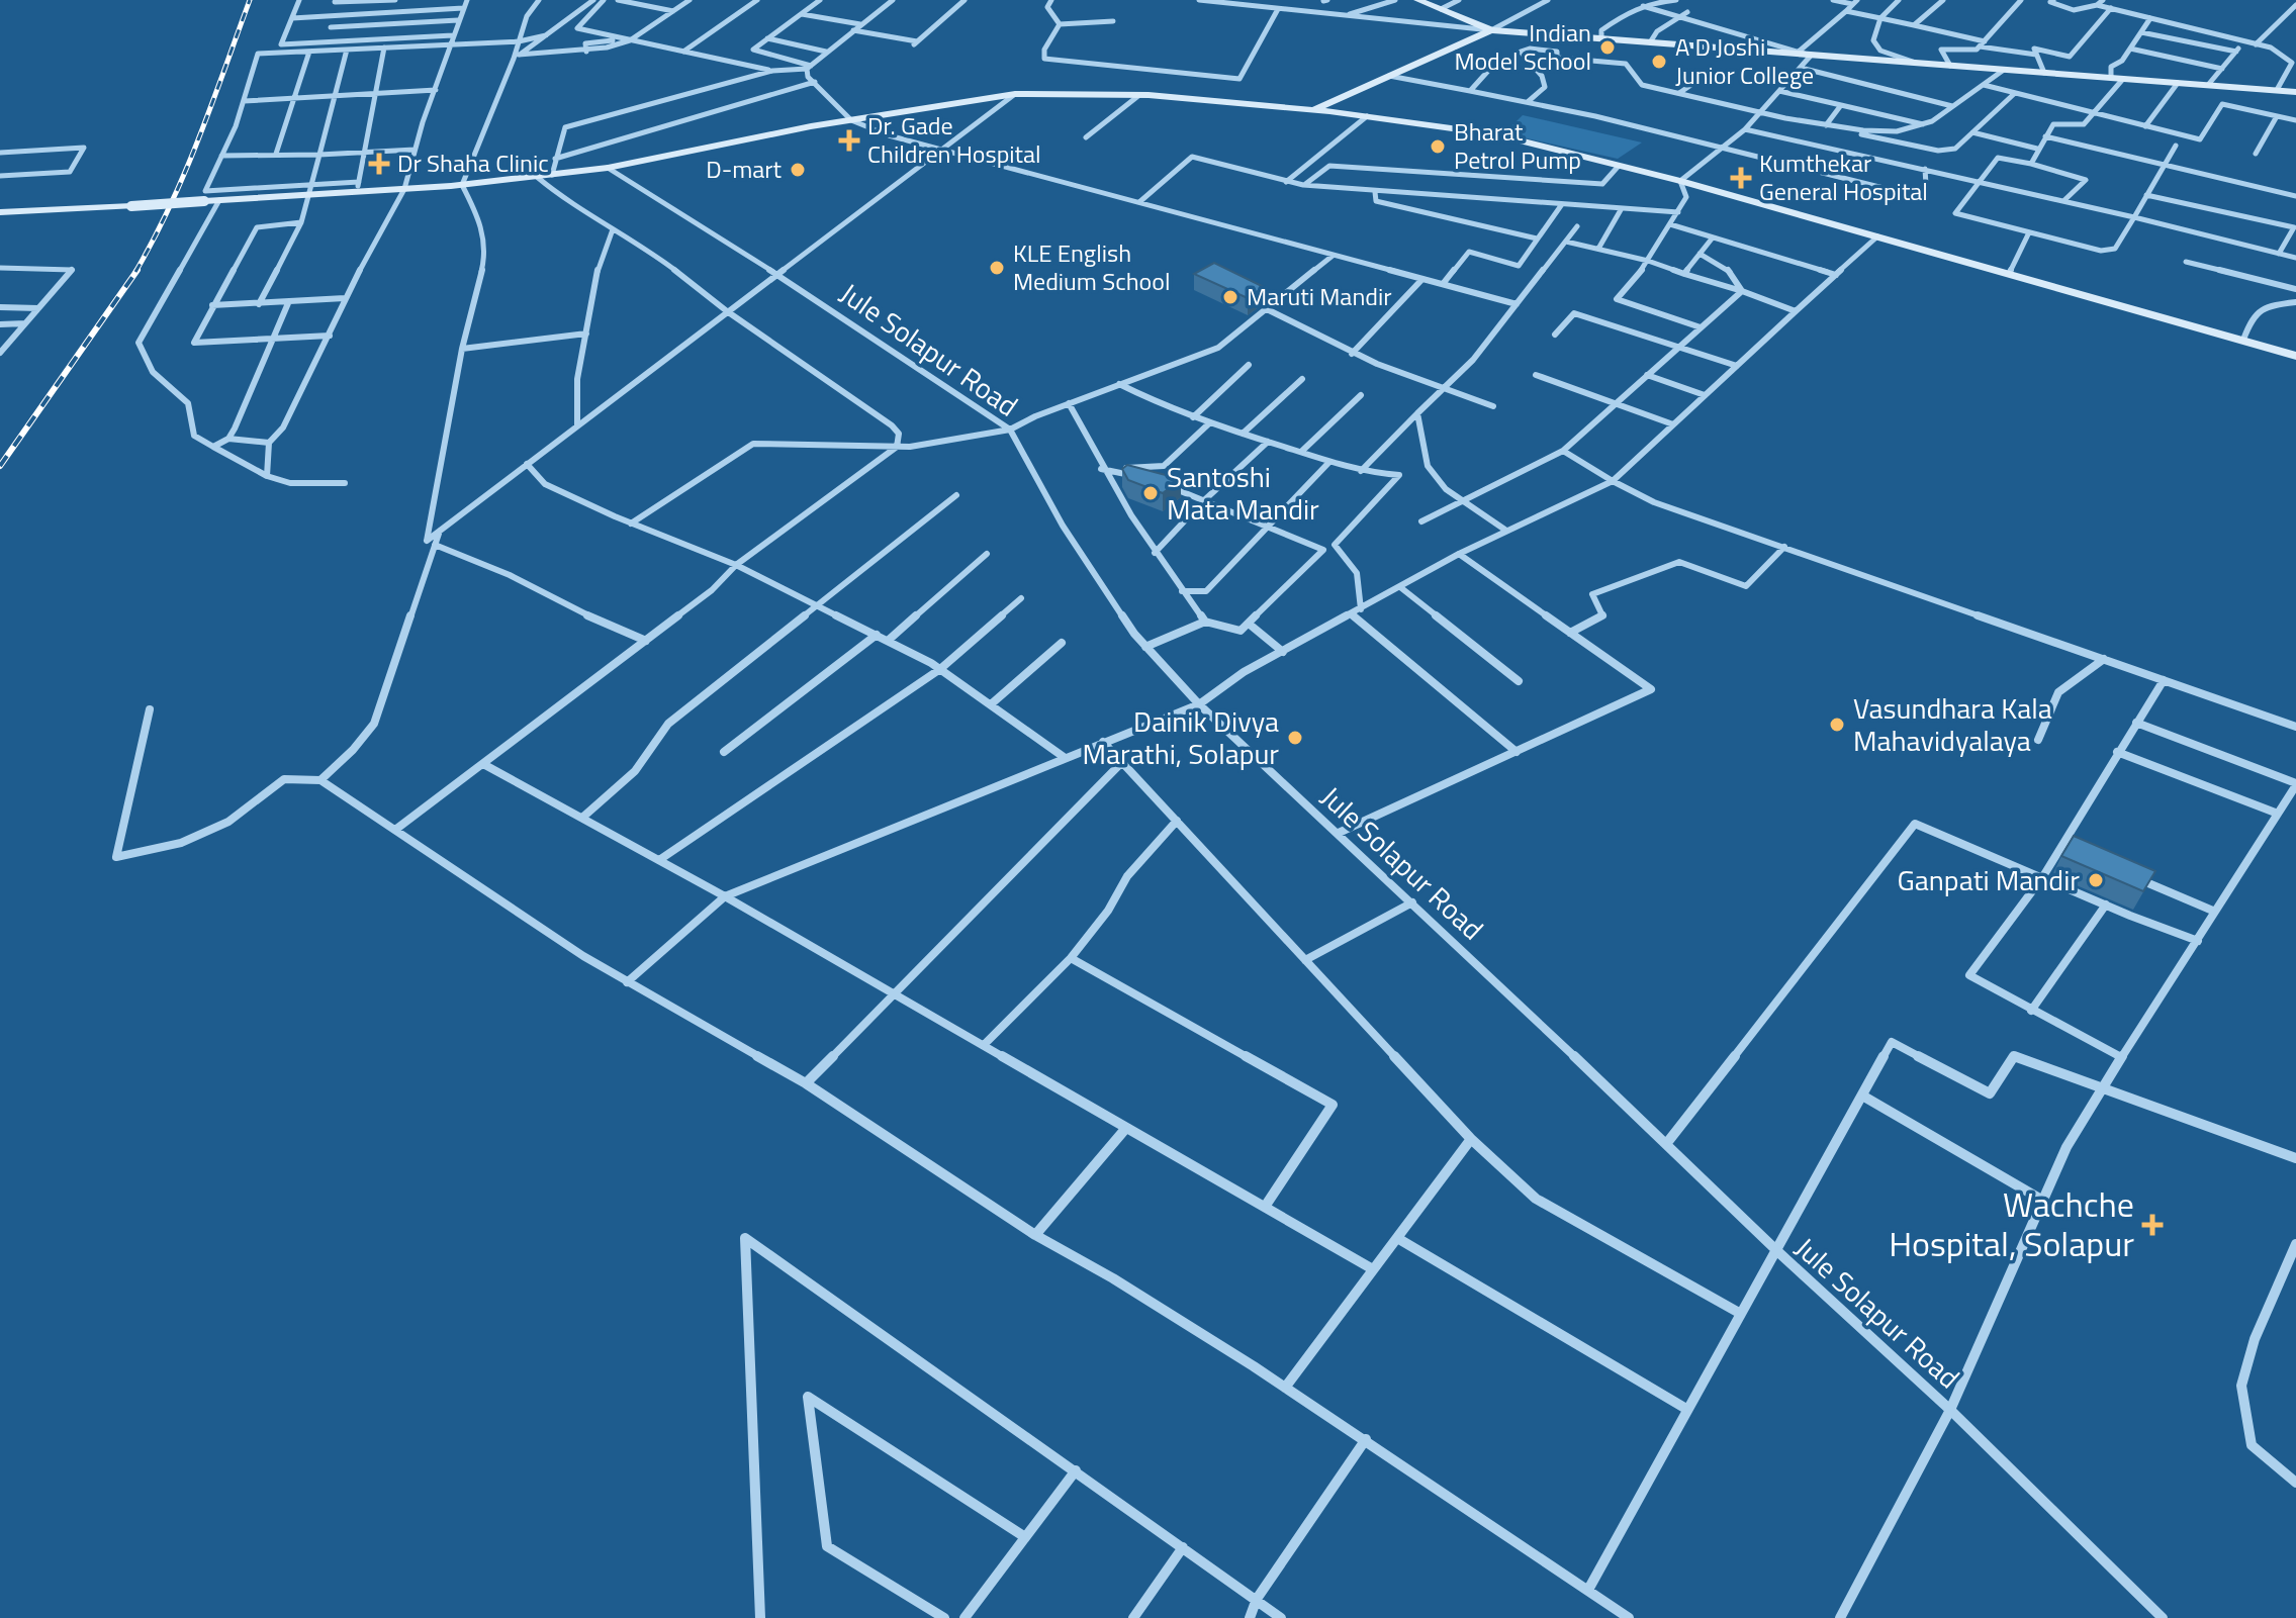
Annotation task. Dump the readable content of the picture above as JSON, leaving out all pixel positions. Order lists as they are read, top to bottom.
{
  "streets": {
    "street": ["Jule Solapur Road"]
  },
  "places": {
    "other": [
      "Indian Model School",
      "A D Joshi Junior College",
      "Bharat Petrol Pump",
      "D-mart",
      "KLE English Medium School",
      "Maruti Mandir",
      "Santoshi Mata Mandir",
      "Vasundhara Kala Mahavidyalaya",
      "Dainik Divya Marathi, Solapur",
      "Ganpati Mandir"
    ],
    "health": [
      "Dr. Gade Children Hospital",
      "Dr Shaha Clinic",
      "Kumthekar General Hospital",
      "Wachche Hospital, Solapur"
    ]
  }
}
